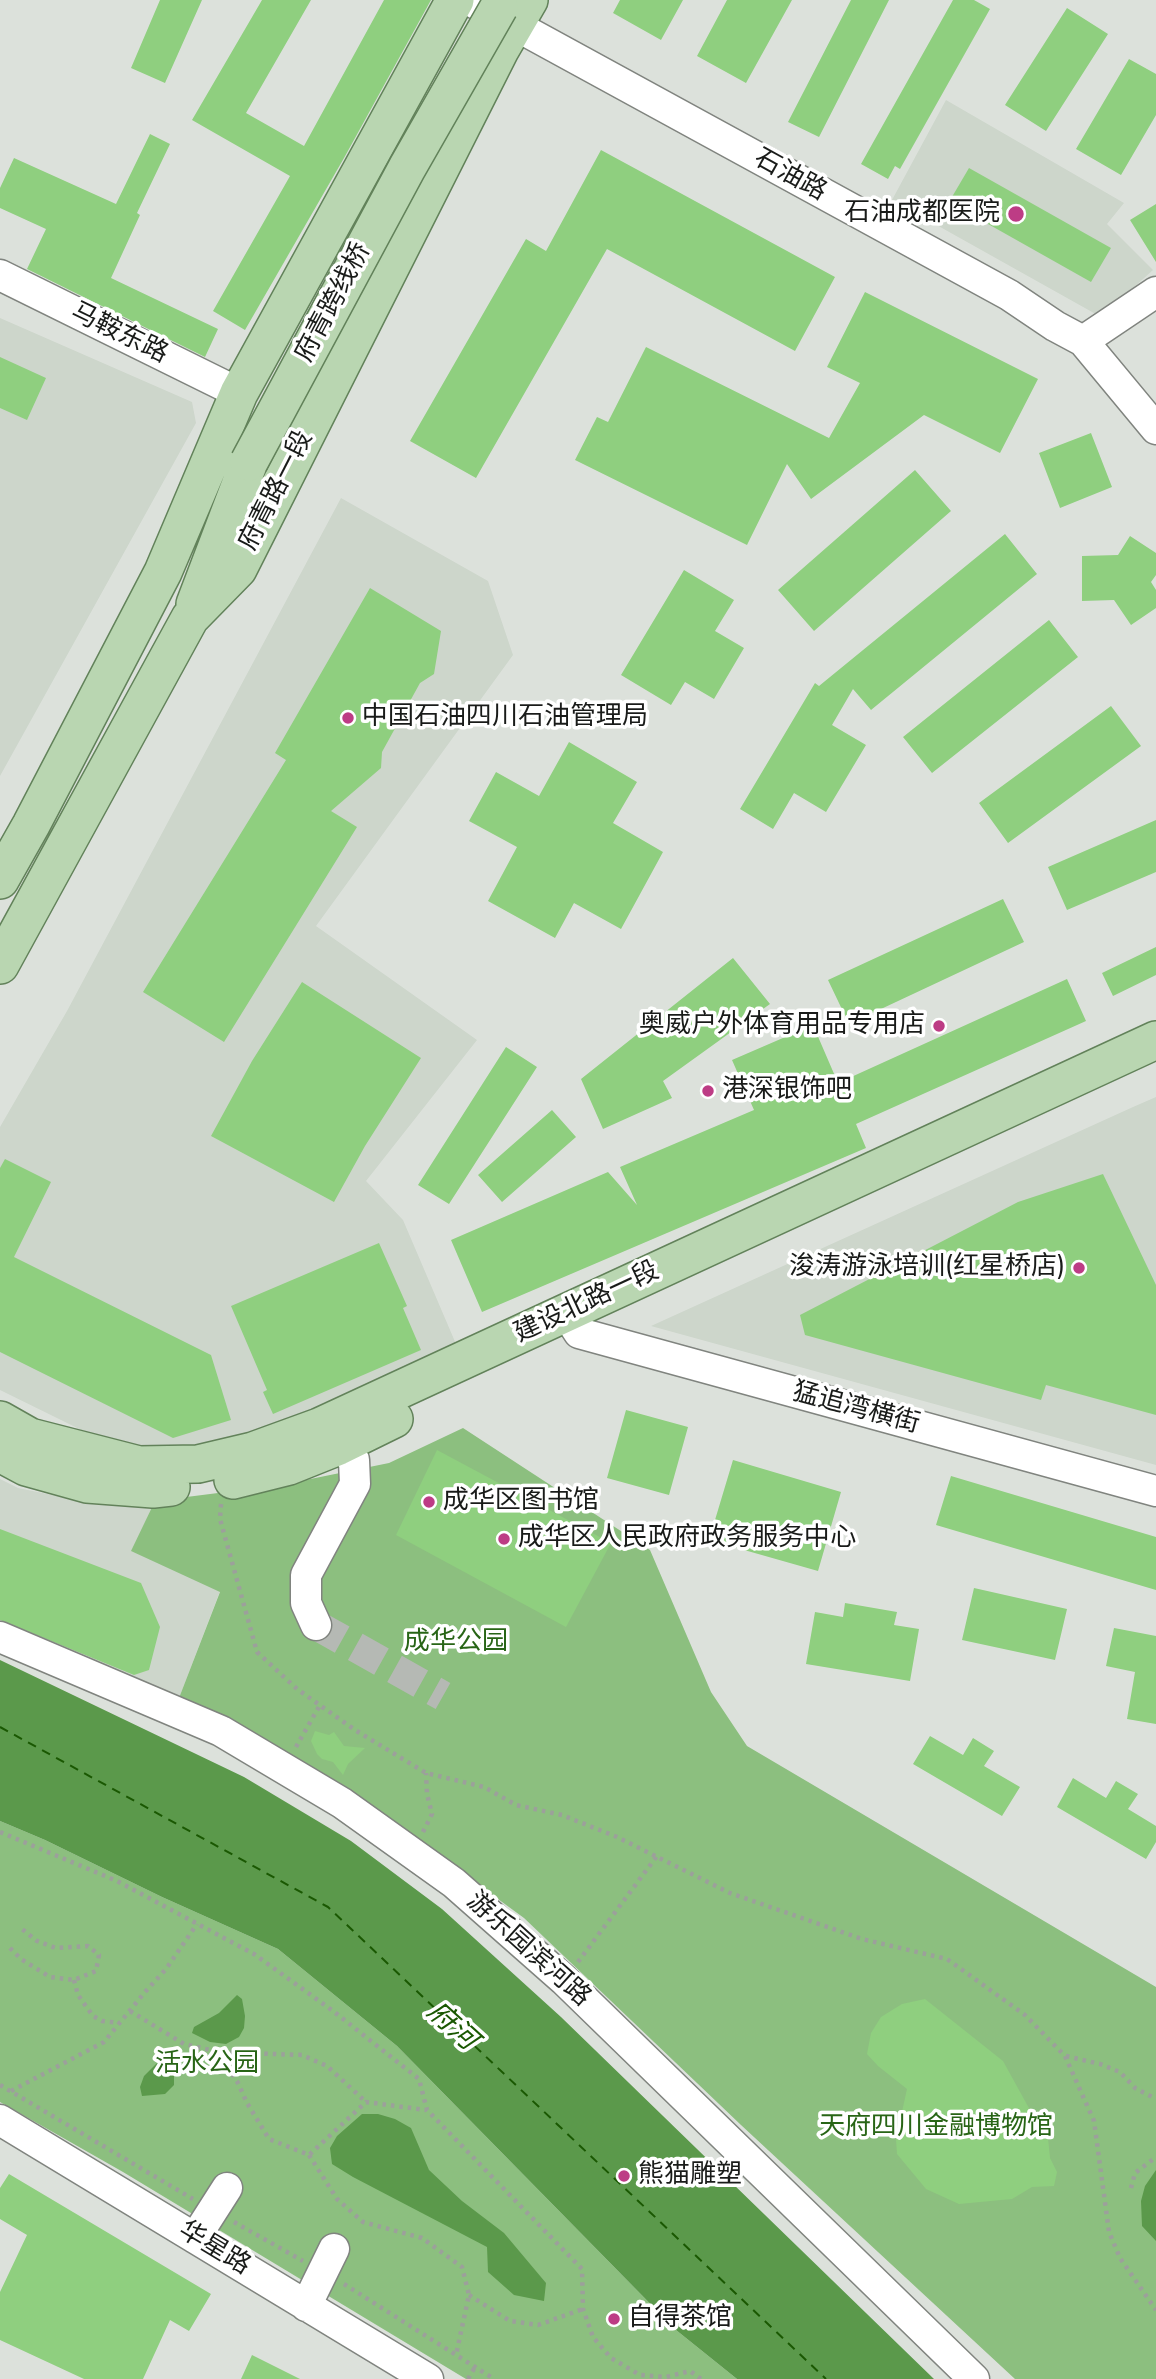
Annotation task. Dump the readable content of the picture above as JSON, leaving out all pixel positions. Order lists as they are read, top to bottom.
{
  "streets": {
    "main road": ["府青跨线桥", "府青路一段", "建设北路一段"],
    "street": [
      "石油路",
      "马鞍东路",
      "猛追湾横街",
      "游乐园滨河路",
      "华星路"
    ]
  },
  "crossings": [
    ["石油路", "府青跨线桥"],
    ["石油路", "府青路一段"],
    ["府青跨线桥", "府青路一段"],
    ["建设北路一段", "猛追湾横街"]
  ],
  "water": ["府河"],
  "parks": ["成华公园", "活水公园", "天府四川金融博物馆"],
  "places": [
    "石油成都医院",
    "中国石油四川石油管理局",
    "奥威户外体育用品专用店",
    "港深银饰吧",
    "浚涛游泳培训(红星桥店)",
    "成华区图书馆",
    "成华区人民政府政务服务中心",
    "熊猫雕塑",
    "自得茶馆"
  ]
}
